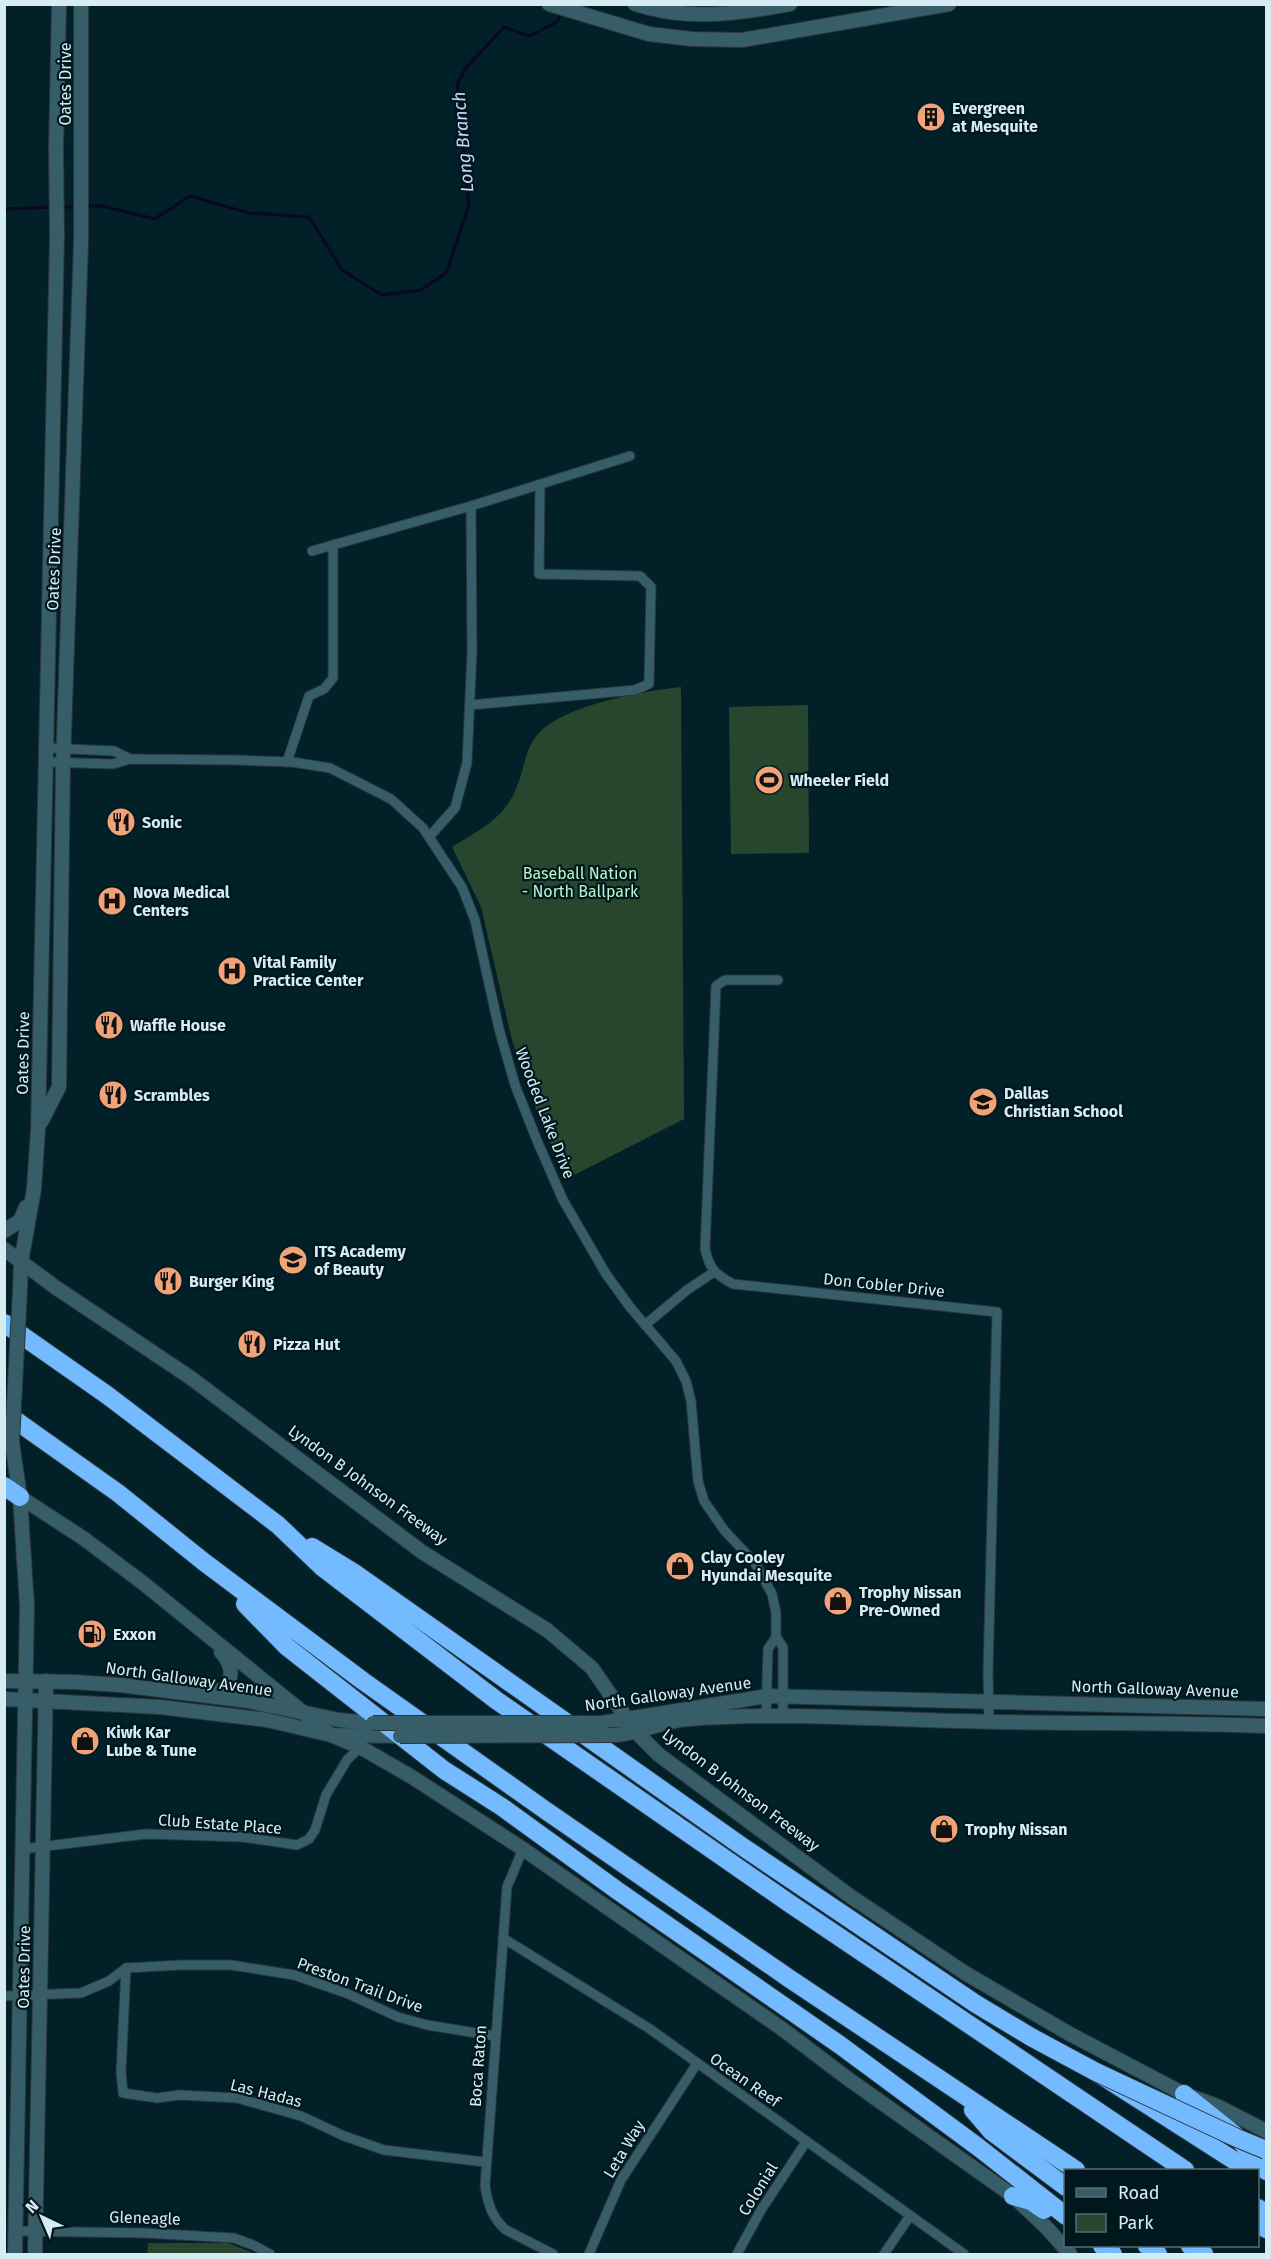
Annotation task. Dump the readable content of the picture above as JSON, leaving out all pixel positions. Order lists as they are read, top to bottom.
{
  "streets": {
    "main road": ["Oates Drive", "Lyndon B Johnson Freeway", "North Galloway Avenue"],
    "street": [
      "Wooded Lake Drive",
      "Don Cobler Drive",
      "Club Estate Place",
      "Preston Trail Drive",
      "Boca Raton",
      "Ocean Reef",
      "Las Hadas",
      "Leta Way",
      "Colonial",
      "Gleneagle"
    ]
  },
  "crossings": [
    ["Oates Drive", "Wooded Lake Drive"],
    ["Oates Drive", "Lyndon B Johnson Freeway"],
    ["Oates Drive", "North Galloway Avenue"],
    ["Oates Drive", "Club Estate Place"],
    ["Oates Drive", "Gleneagle"],
    ["Wooded Lake Drive", "North Galloway Avenue"],
    ["Don Cobler Drive", "North Galloway Avenue"],
    ["Lyndon B Johnson Freeway", "North Galloway Avenue"],
    ["Preston Trail Drive", "Boca Raton"],
    ["Preston Trail Drive", "Las Hadas"],
    ["Boca Raton", "Ocean Reef"],
    ["Boca Raton", "Las Hadas"],
    ["Ocean Reef", "Leta Way"],
    ["Ocean Reef", "Colonial"]
  ],
  "water": ["Long Branch"],
  "parks": ["Baseball Nation - North Ballpark"],
  "places": {
    "building": ["Evergreen at Mesquite"],
    "sports": ["Wheeler Field"],
    "restaurant": [
      "Sonic",
      "Waffle House",
      "Scrambles",
      "Burger King",
      "Pizza Hut"
    ],
    "hospital": ["Nova Medical Centers", "Vital Family Practice Center"],
    "school or university": ["Dallas Christian School", "ITS Academy of Beauty"],
    "shop": [
      "Clay Cooley Hyundai Mesquite",
      "Trophy Nissan Pre-Owned",
      "Kiwk Kar Lube & Tune",
      "Trophy Nissan"
    ],
    "fuel station": ["Exxon"]
  },
  "legend": ["Road", "Park"],
  "north": "top left"
}
